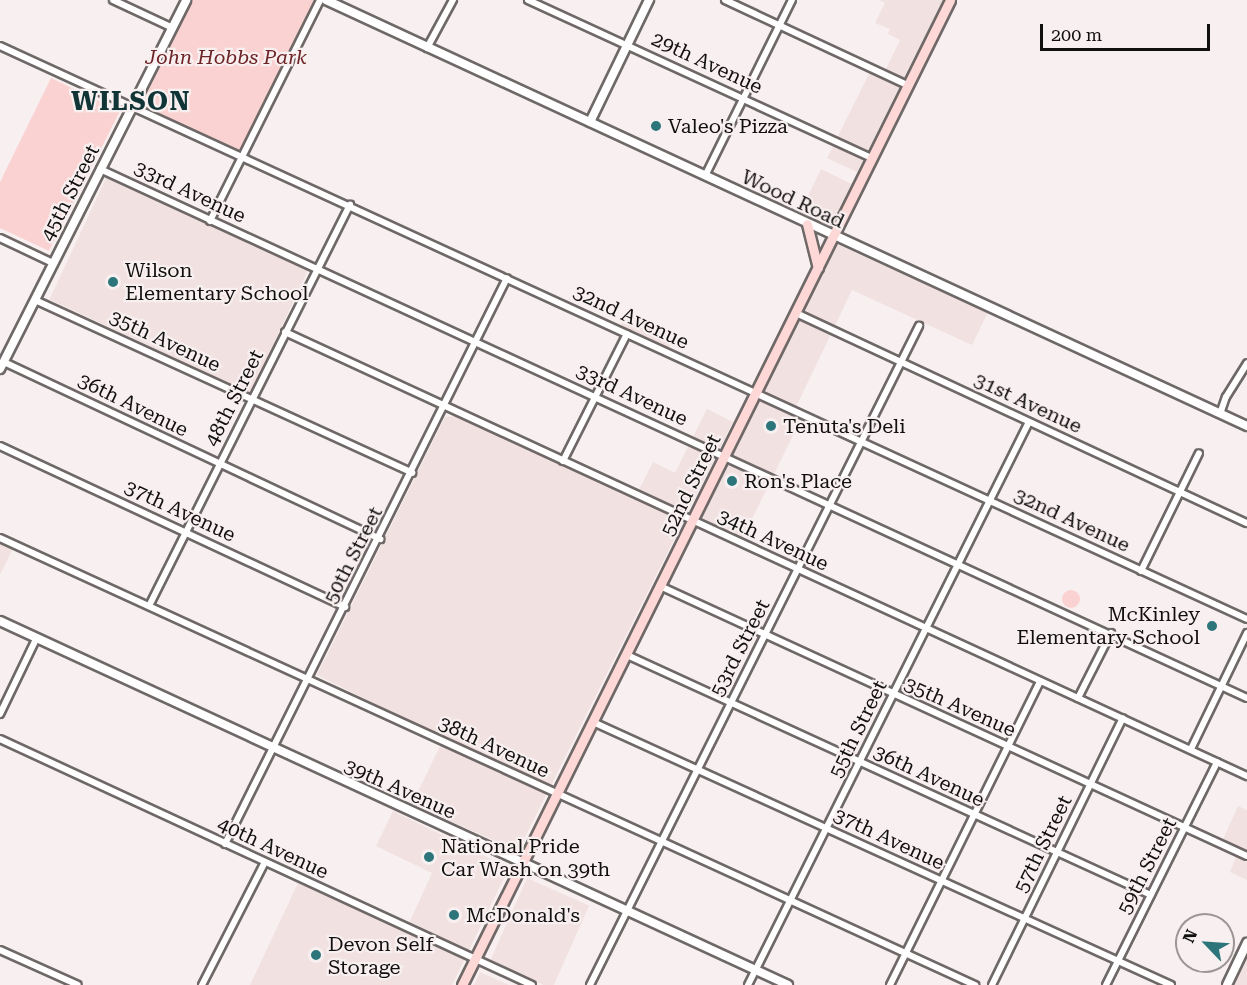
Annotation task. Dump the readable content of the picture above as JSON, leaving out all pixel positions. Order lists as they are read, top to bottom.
{
  "streets": {
    "main road": ["52nd Street", "39th Avenue"],
    "street": [
      "29th Avenue",
      "33rd Avenue",
      "45th Street",
      "Wood Road",
      "32nd Avenue",
      "35th Avenue",
      "48th Street",
      "31st Avenue",
      "36th Avenue",
      "37th Avenue",
      "34th Avenue",
      "50th Street",
      "53rd Street",
      "55th Street",
      "38th Avenue",
      "57th Street",
      "40th Avenue",
      "59th Street"
    ]
  },
  "crossings": [
    ["29th Avenue", "52nd Street"],
    ["33rd Avenue", "45th Street"],
    ["33rd Avenue", "48th Street"],
    ["33rd Avenue", "52nd Street"],
    ["33rd Avenue", "50th Street"],
    ["33rd Avenue", "53rd Street"],
    ["33rd Avenue", "55th Street"],
    ["45th Street", "32nd Avenue"],
    ["45th Street", "35th Avenue"],
    ["45th Street", "36th Avenue"],
    ["Wood Road", "52nd Street"],
    ["32nd Avenue", "48th Street"],
    ["32nd Avenue", "52nd Street"],
    ["32nd Avenue", "50th Street"],
    ["32nd Avenue", "53rd Street"],
    ["32nd Avenue", "55th Street"],
    ["35th Avenue", "48th Street"],
    ["35th Avenue", "52nd Street"],
    ["35th Avenue", "50th Street"],
    ["35th Avenue", "53rd Street"],
    ["35th Avenue", "55th Street"],
    ["35th Avenue", "57th Street"],
    ["35th Avenue", "59th Street"],
    ["48th Street", "36th Avenue"],
    ["48th Street", "37th Avenue"],
    ["48th Street", "34th Avenue"],
    ["48th Street", "38th Avenue"],
    ["31st Avenue", "52nd Street"],
    ["31st Avenue", "53rd Street"],
    ["31st Avenue", "55th Street"],
    ["36th Avenue", "52nd Street"],
    ["36th Avenue", "50th Street"],
    ["36th Avenue", "53rd Street"],
    ["36th Avenue", "55th Street"],
    ["36th Avenue", "57th Street"],
    ["36th Avenue", "59th Street"],
    ["52nd Street", "37th Avenue"],
    ["52nd Street", "34th Avenue"],
    ["52nd Street", "38th Avenue"],
    ["52nd Street", "39th Avenue"],
    ["52nd Street", "40th Avenue"],
    ["37th Avenue", "50th Street"],
    ["37th Avenue", "53rd Street"],
    ["37th Avenue", "55th Street"],
    ["37th Avenue", "57th Street"],
    ["37th Avenue", "59th Street"],
    ["34th Avenue", "50th Street"],
    ["34th Avenue", "53rd Street"],
    ["34th Avenue", "55th Street"],
    ["34th Avenue", "57th Street"],
    ["34th Avenue", "59th Street"],
    ["50th Street", "38th Avenue"],
    ["50th Street", "39th Avenue"],
    ["50th Street", "40th Avenue"],
    ["53rd Street", "38th Avenue"],
    ["53rd Street", "39th Avenue"],
    ["55th Street", "38th Avenue"],
    ["55th Street", "39th Avenue"]
  ],
  "districts": ["WILSON"],
  "parks": ["John Hobbs Park"],
  "places": [
    "Valeo's Pizza",
    "Wilson Elementary School",
    "Tenuta's Deli",
    "Ron's Place",
    "McKinley Elementary School",
    "National Pride Car Wash on 39th",
    "McDonald's",
    "Devon Self Storage"
  ],
  "scale_bar": "200 m",
  "north": "top left"
}
